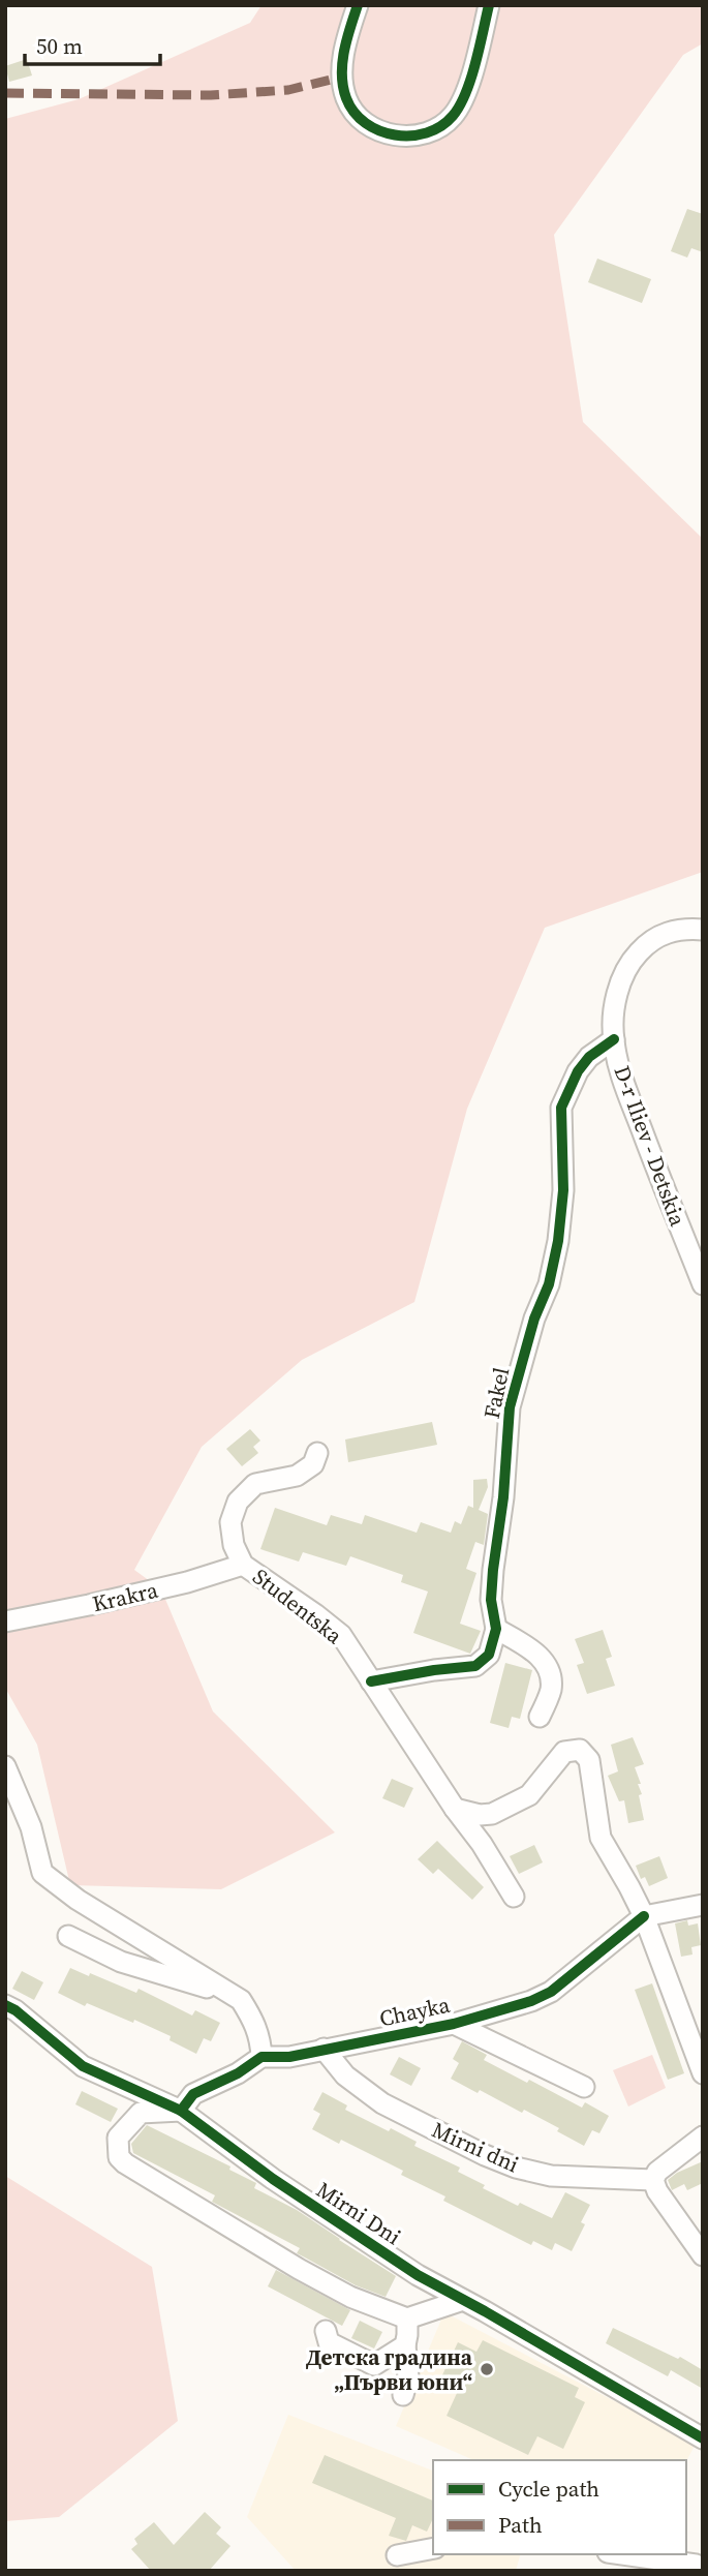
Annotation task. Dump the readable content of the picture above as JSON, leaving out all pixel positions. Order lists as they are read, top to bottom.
{
  "streets": {
    "street": [
      "D-r Iliev - Detskia",
      "Fakel",
      "Krakra",
      "Studentska",
      "Chayka",
      "Mirni dni",
      "Mirni Dni"
    ]
  },
  "crossings": [
    ["D-r Iliev - Detskia", "Fakel"],
    ["Krakra", "Studentska"],
    ["Chayka", "Mirni dni"],
    ["Chayka", "Mirni Dni"]
  ],
  "places": ["Детска градина „Първи юни“"],
  "legend": ["Cycle path", "Path"],
  "scale_bar": "50 m"
}
